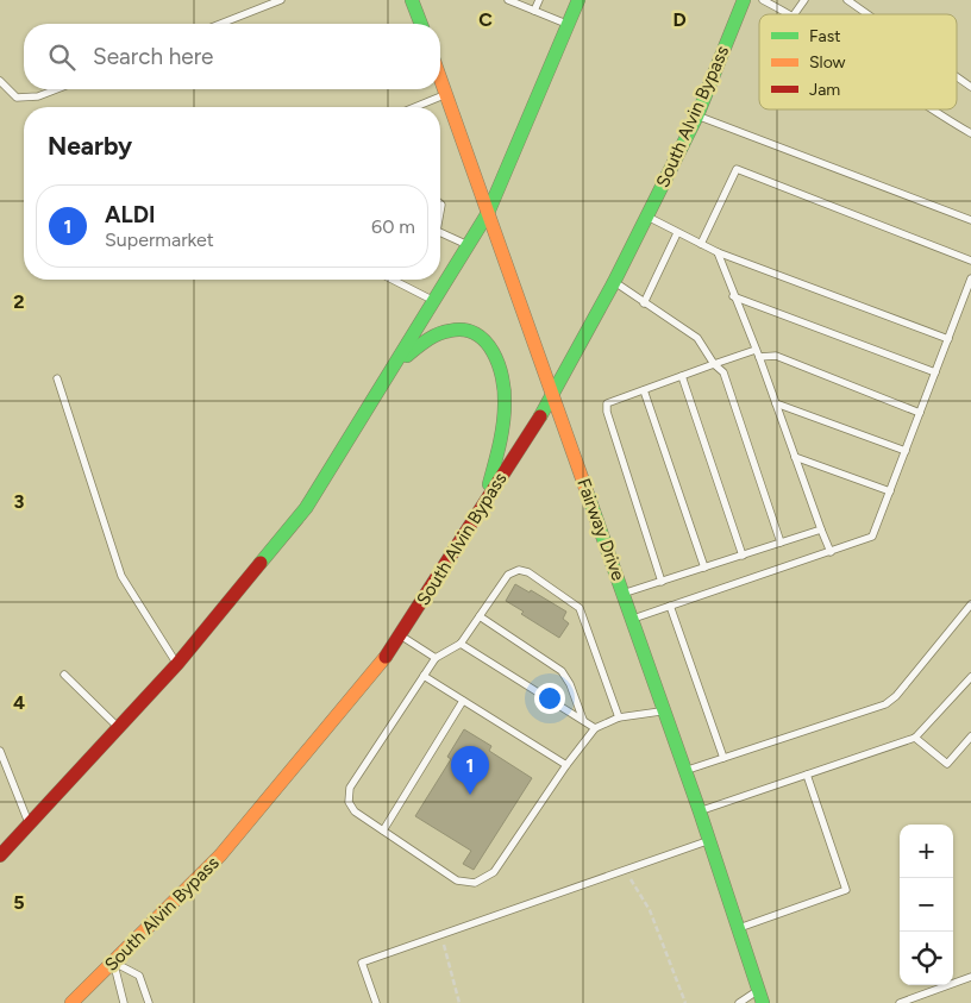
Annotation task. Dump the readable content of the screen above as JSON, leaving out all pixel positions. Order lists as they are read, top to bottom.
{
  "streets": {
    "main road": ["South Alvin Bypass", "Fairway Drive"]
  },
  "crossings": [
    ["South Alvin Bypass", "Fairway Drive"]
  ],
  "legend": ["Fast", "Slow", "Jam"],
  "page": {
    "search": "Search here",
    "heading": "Nearby",
    "list": [
      {
        "mark": "1",
        "name": "ALDI",
        "note": "Supermarket",
        "value": "60 m"
      }
    ],
    "pins": "1",
    "map_buttons": ["+", "−"]
  },
  "grid": {
    "columns": ["C", "D"],
    "rows": [
      "2",
      "3",
      "4",
      "5"
    ]
  }
}
